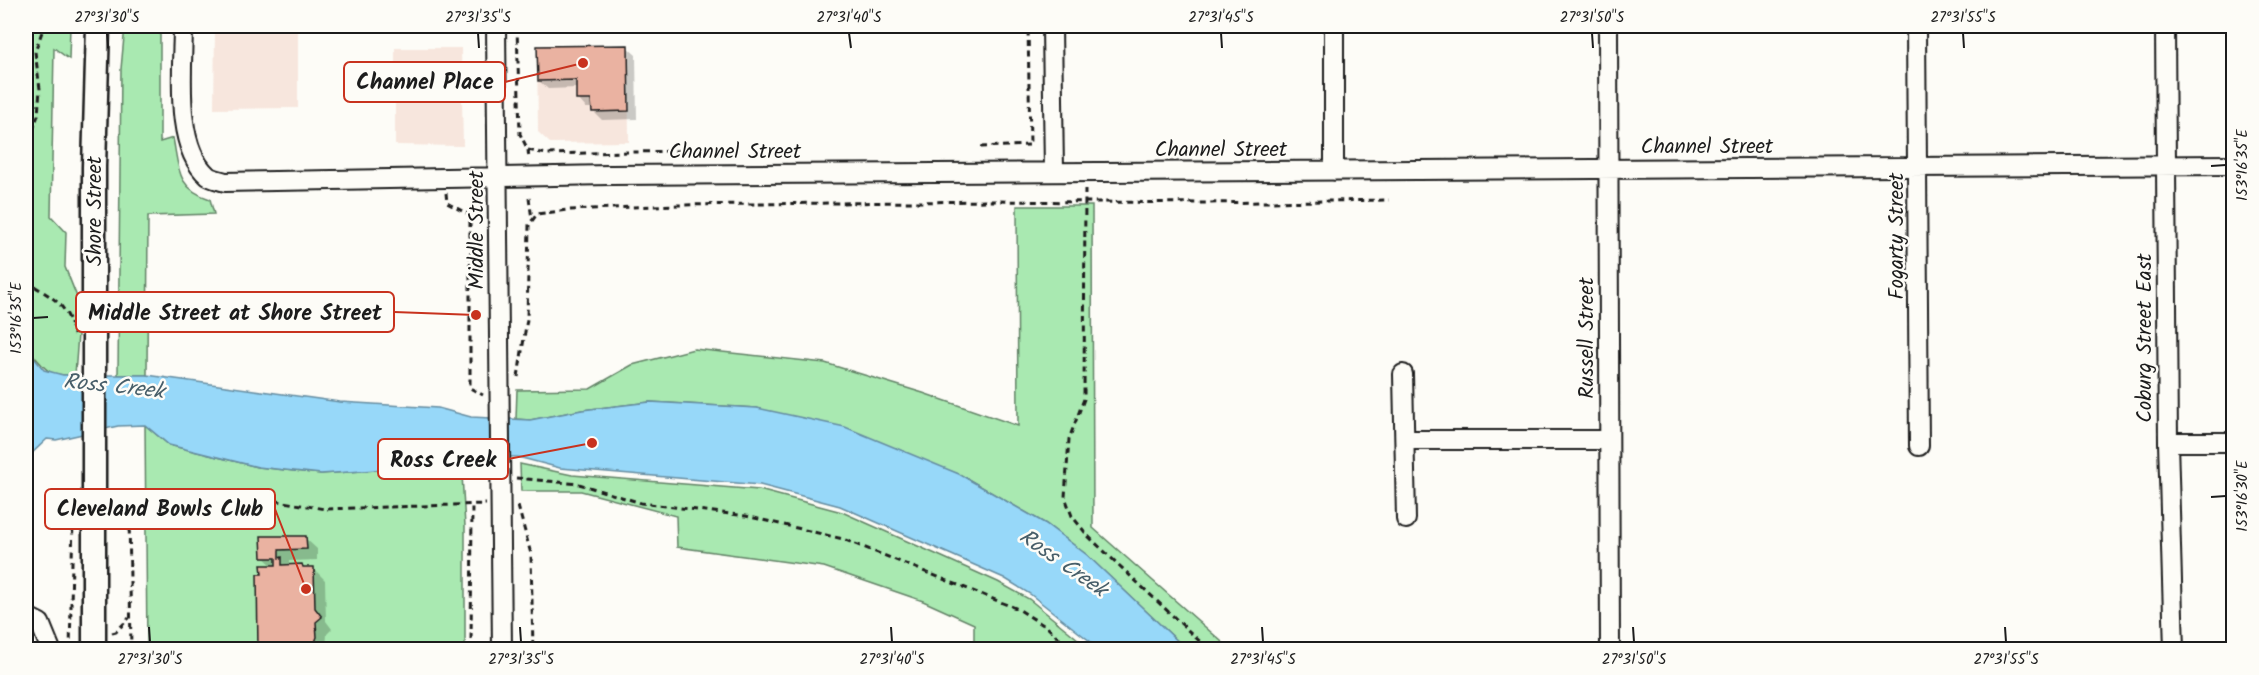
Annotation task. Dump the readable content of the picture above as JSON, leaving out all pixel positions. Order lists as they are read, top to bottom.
{
  "streets": {
    "main road": ["Shore Street"],
    "street": [
      "Channel Street",
      "Middle Street",
      "Fogarty Street",
      "Russell Street",
      "Coburg Street East"
    ]
  },
  "crossings": [
    ["Channel Street", "Middle Street"],
    ["Channel Street", "Fogarty Street"],
    ["Channel Street", "Russell Street"],
    ["Channel Street", "Coburg Street East"]
  ],
  "water": ["Ross Creek"],
  "places": [
    "Channel Place",
    "Middle Street at Shore Street",
    "Ross Creek",
    "Cleveland Bowls Club"
  ],
  "coordinates": [
    "27°31'30\"S",
    "27°31'35\"S",
    "27°31'40\"S",
    "27°31'45\"S",
    "27°31'50\"S",
    "27°31'55\"S",
    "153°16'35\"E",
    "153°16'30\"E"
  ]
}
